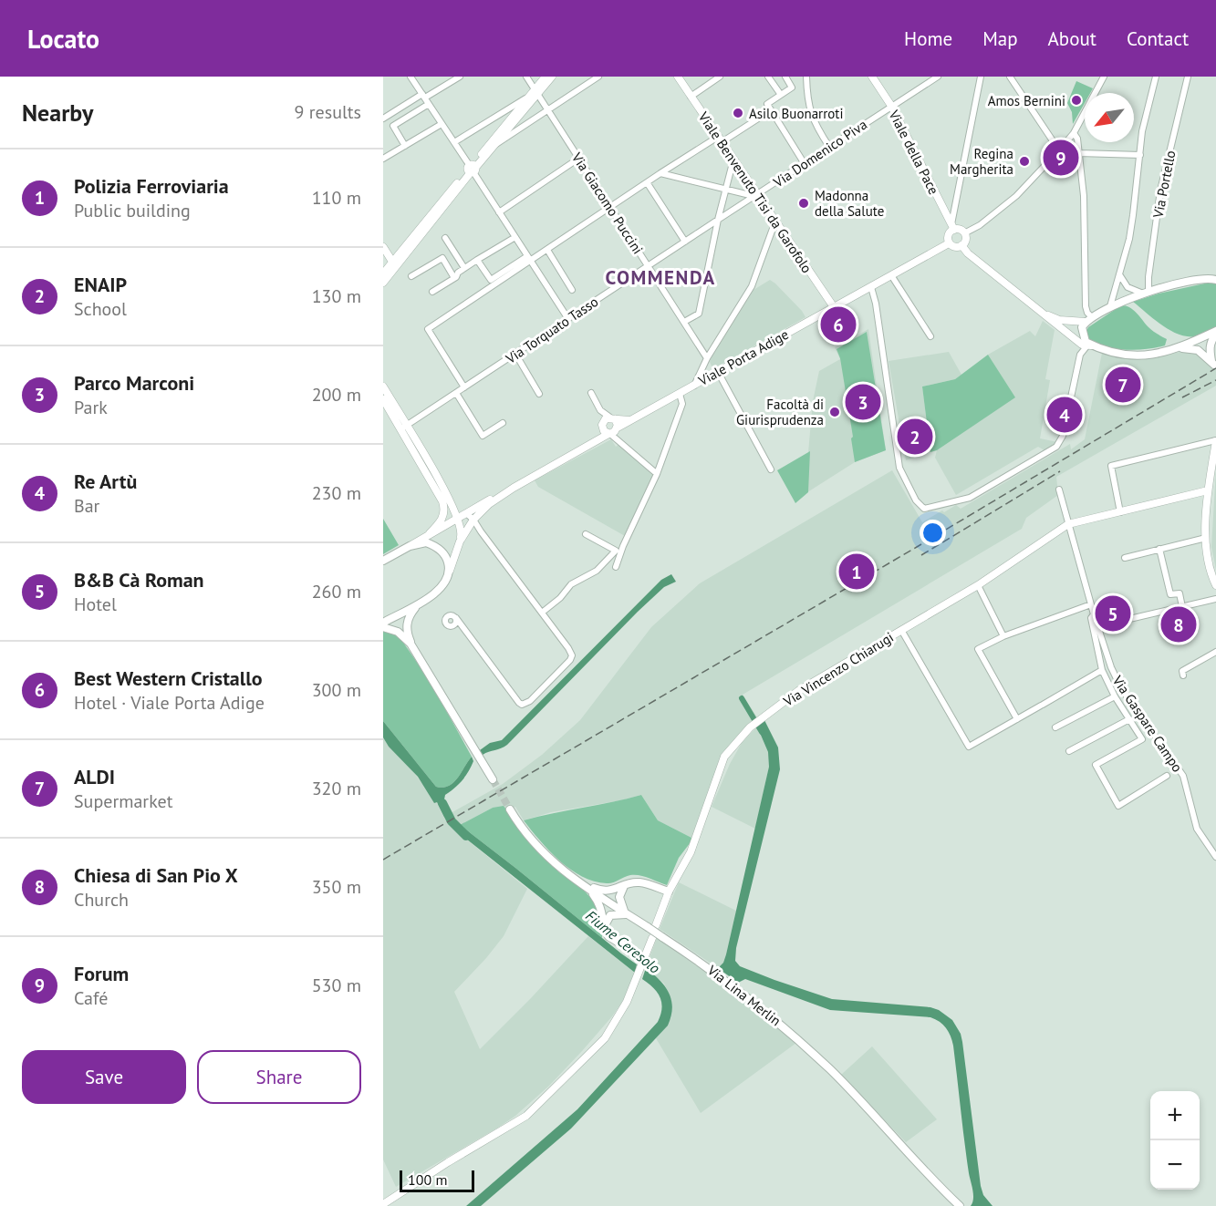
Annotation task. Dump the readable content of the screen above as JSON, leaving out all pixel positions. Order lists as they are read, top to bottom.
{
  "streets": {
    "main road": ["Viale Porta Adige", "Via Lina Merlin"],
    "street": [
      "Viale della Pace",
      "Via Domenico Piva",
      "Via Portello",
      "Viale Benvenuto Tisi da Garofolo",
      "Via Giacomo Puccini",
      "Via Torquato Tasso",
      "Via Vincenzo Chiarugi",
      "Via Gaspare Campo"
    ]
  },
  "crossings": [
    ["Viale della Pace", "Via Domenico Piva"],
    ["Viale della Pace", "Viale Porta Adige"],
    ["Via Domenico Piva", "Viale Benvenuto Tisi da Garofolo"],
    ["Via Domenico Piva", "Via Torquato Tasso"],
    ["Viale Benvenuto Tisi da Garofolo", "Via Torquato Tasso"],
    ["Viale Benvenuto Tisi da Garofolo", "Viale Porta Adige"],
    ["Via Giacomo Puccini", "Via Torquato Tasso"],
    ["Via Vincenzo Chiarugi", "Via Gaspare Campo"]
  ],
  "districts": ["COMMENDA"],
  "water": ["Fiume Ceresolo"],
  "places": [
    "Amos Bernini",
    "Asilo Buonarroti",
    "Regina Margherita",
    "Madonna della Salute",
    "Facoltà di Giurisprudenza"
  ],
  "scale_bar": "100 m",
  "north": "bottom left",
  "page": {
    "header": "Locato",
    "nav": [
      "Home",
      "Map",
      "About",
      "Contact"
    ],
    "heading": ["Nearby", "9 results"],
    "pins": [
      "9",
      "6",
      "7",
      "3",
      "4",
      "2",
      "1",
      "5",
      "8"
    ],
    "list": [
      {
        "mark": "1",
        "name": "Polizia Ferroviaria",
        "note": "Public building",
        "value": "110 m"
      },
      {
        "mark": "2",
        "name": "ENAIP",
        "note": "School",
        "value": "130 m"
      },
      {
        "mark": "3",
        "name": "Parco Marconi",
        "note": "Park",
        "value": "200 m"
      },
      {
        "mark": "4",
        "name": "Re Artù",
        "note": "Bar",
        "value": "230 m"
      },
      {
        "mark": "5",
        "name": "B&B Cà Roman",
        "note": "Hotel",
        "value": "260 m"
      },
      {
        "mark": "6",
        "name": "Best Western Cristallo",
        "note": "Hotel · Viale Porta Adige",
        "value": "300 m"
      },
      {
        "mark": "7",
        "name": "ALDI",
        "note": "Supermarket",
        "value": "320 m"
      },
      {
        "mark": "8",
        "name": "Chiesa di San Pio X",
        "note": "Church",
        "value": "350 m"
      },
      {
        "mark": "9",
        "name": "Forum",
        "note": "Café",
        "value": "530 m"
      }
    ],
    "buttons": ["Save", "Share"],
    "map_buttons": ["+", "−"],
    "scale": "100 m"
  }
}
